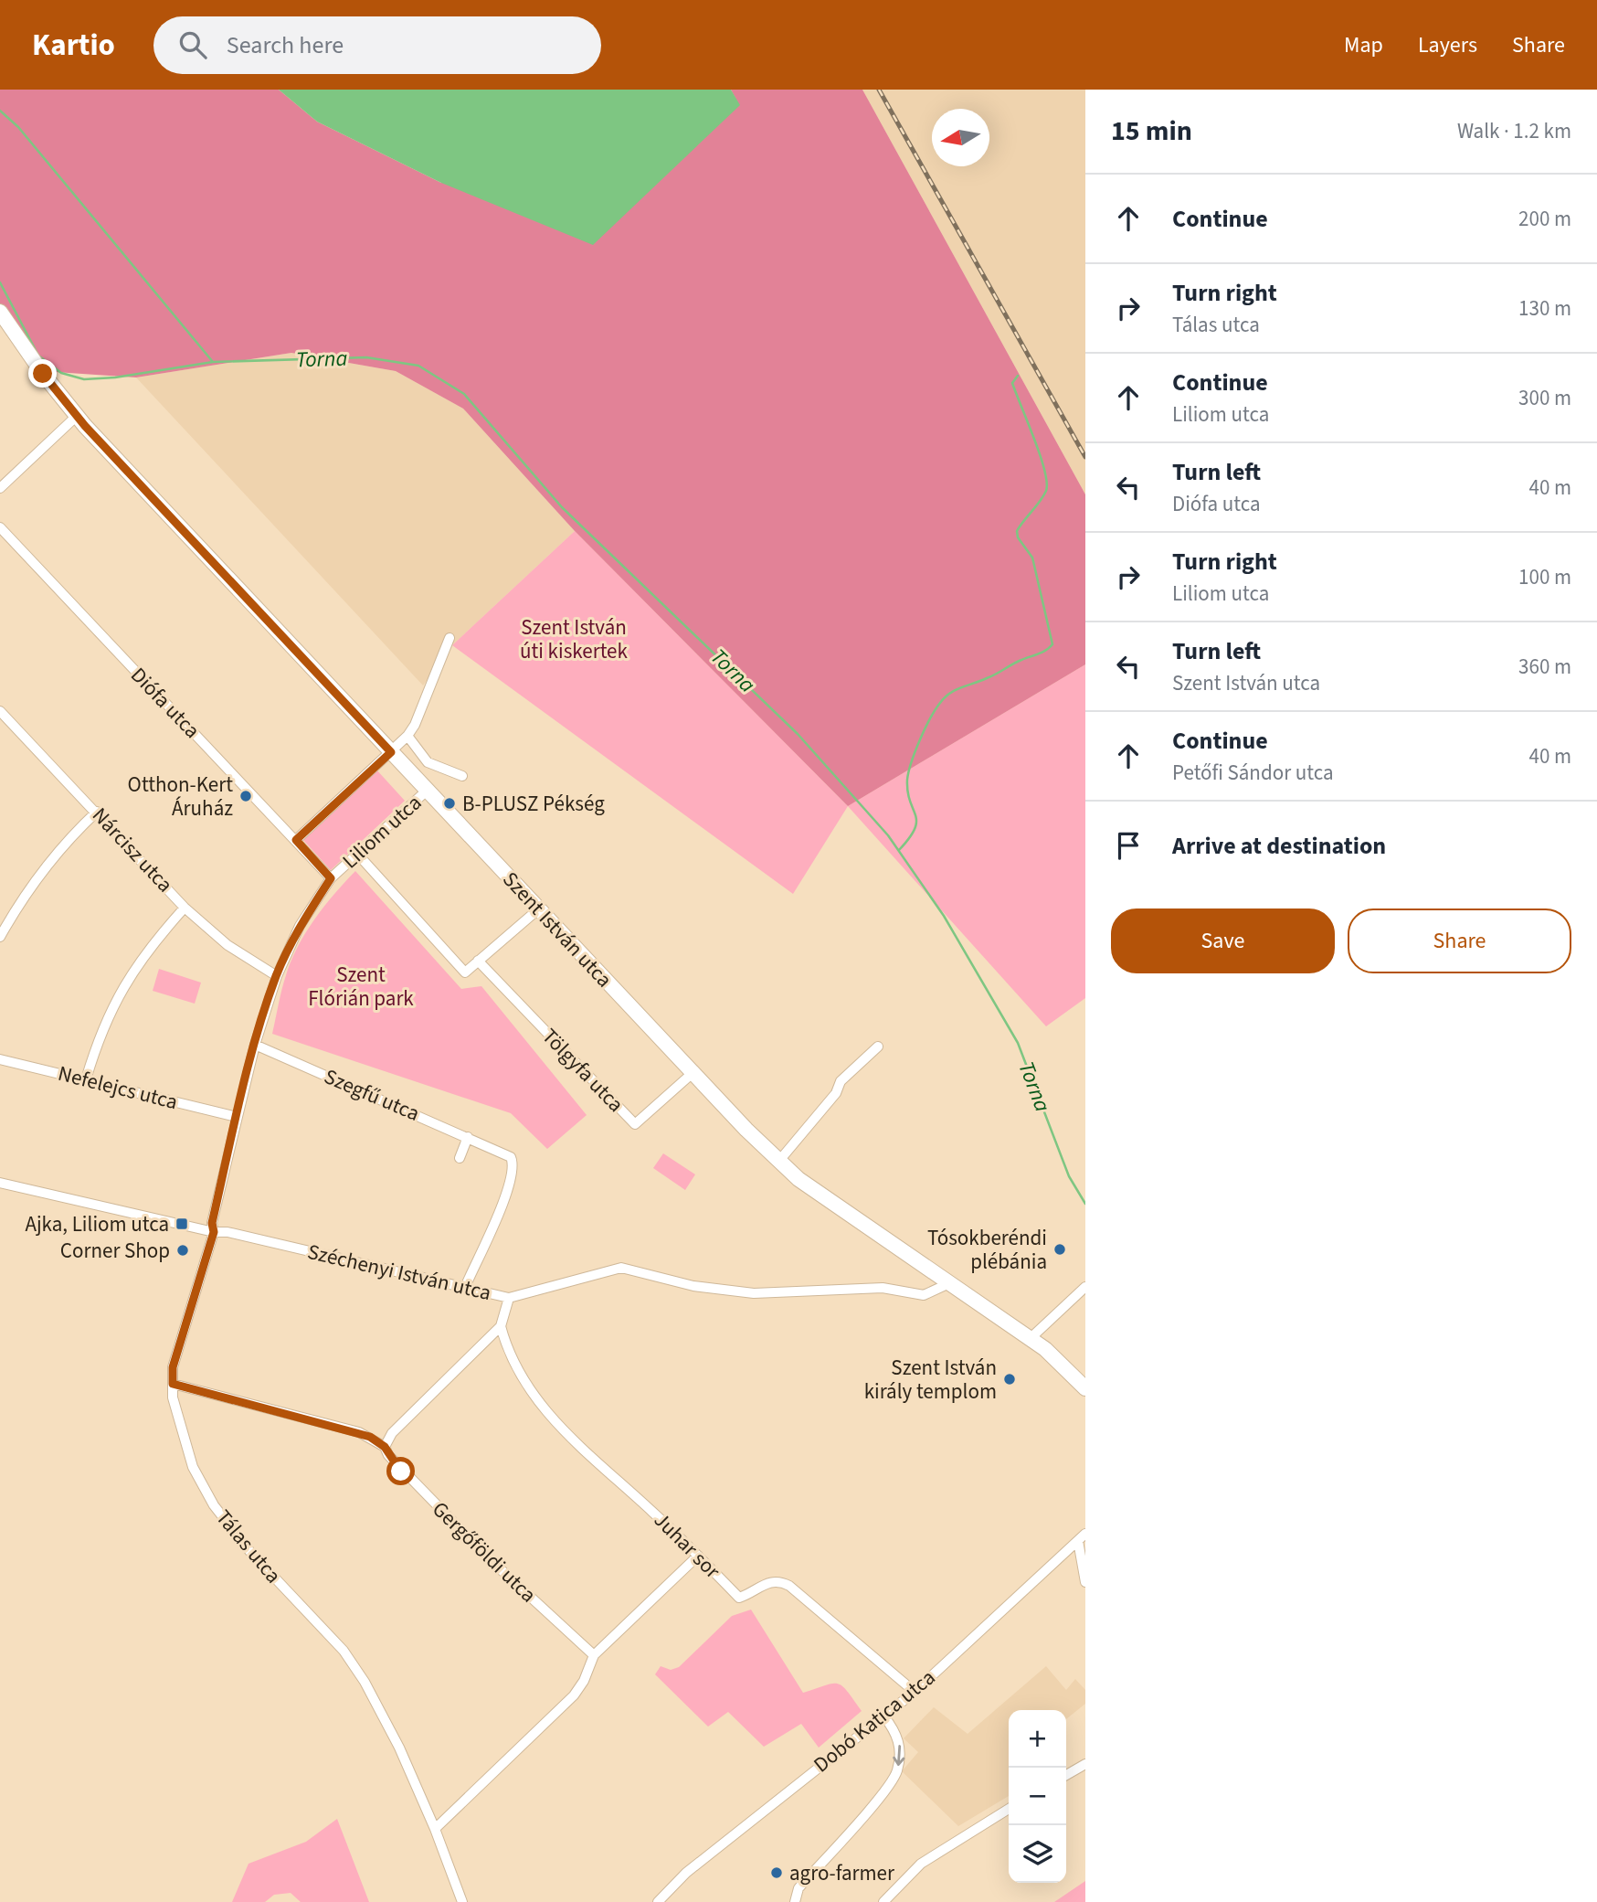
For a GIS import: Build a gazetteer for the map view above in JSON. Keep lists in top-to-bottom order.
{
  "streets": {
    "main road": ["Szent István utca"],
    "street": [
      "Diófa utca",
      "Liliom utca",
      "Nárcisz utca",
      "Tölgyfa utca",
      "Nefelejcs utca",
      "Szegfű utca",
      "Széchenyi István utca",
      "Juhar sor",
      "Tálas utca",
      "Gergőföldi utca",
      "Dobó Katica utca"
    ]
  },
  "crossings": [
    ["Diófa utca", "Liliom utca"],
    ["Liliom utca", "Nárcisz utca"],
    ["Liliom utca", "Szent István utca"],
    ["Liliom utca", "Nefelejcs utca"],
    ["Liliom utca", "Szegfű utca"],
    ["Liliom utca", "Széchenyi István utca"],
    ["Liliom utca", "Tálas utca"],
    ["Szent István utca", "Tölgyfa utca"],
    ["Szent István utca", "Széchenyi István utca"],
    ["Szegfű utca", "Széchenyi István utca"],
    ["Széchenyi István utca", "Tálas utca"],
    ["Juhar sor", "Dobó Katica utca"]
  ],
  "water": ["Torna"],
  "parks": ["Szent István úti kiskertek", "Szent Flórián park"],
  "places": {
    "other": [
      "Otthon-Kert Áruház",
      "B-PLUSZ Pékség",
      "Tósokberéndi plébánia",
      "Corner Shop",
      "Szent István király templom",
      "agro-farmer"
    ],
    "transit": ["Ajka, Liliom utca"]
  },
  "north": "left",
  "page": {
    "header": "Kartio",
    "search": "Search here",
    "nav": ["Map", "Layers", "Share"],
    "heading": ["15 min", "Walk · 1.2 km"],
    "list": [
      ["Continue", "200 m"],
      ["Turn right", "Tálas utca", "130 m"],
      ["Continue", "Liliom utca", "300 m"],
      ["Turn left", "Diófa utca", "40 m"],
      ["Turn right", "Liliom utca", "100 m"],
      ["Turn left", "Szent István utca", "360 m"],
      ["Continue", "Petőfi Sándor utca", "40 m"],
      "Arrive at destination"
    ],
    "buttons": ["Save", "Share"],
    "map_buttons": ["+", "−"]
  }
}
